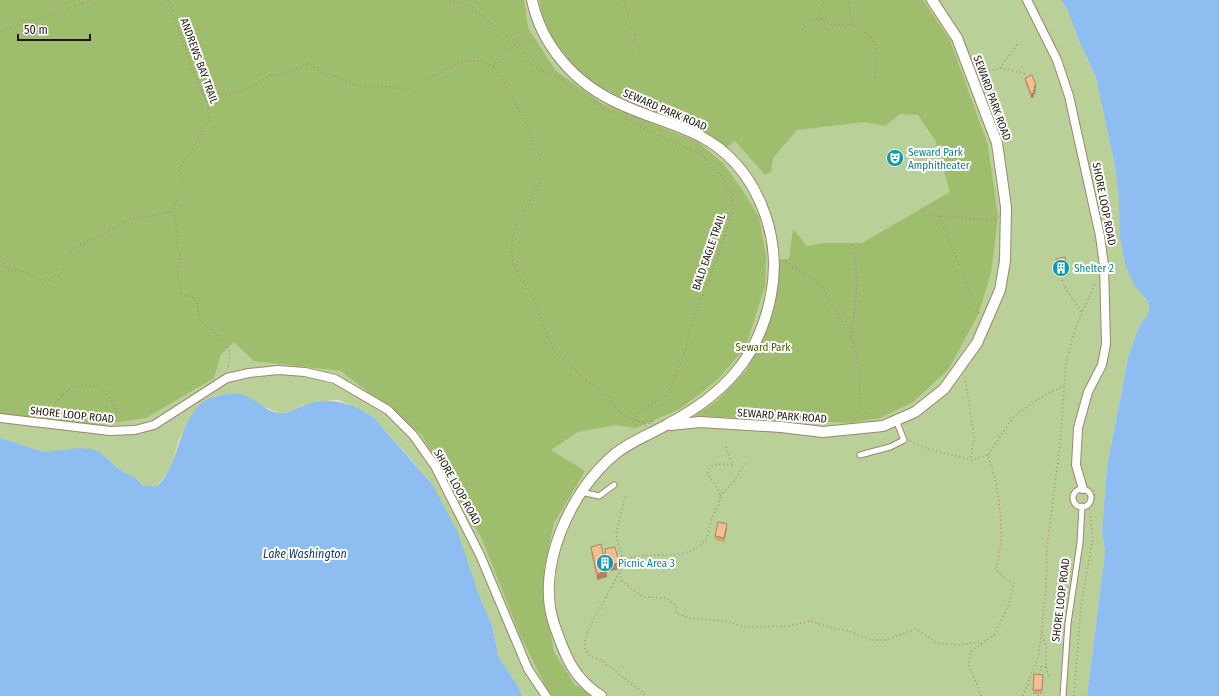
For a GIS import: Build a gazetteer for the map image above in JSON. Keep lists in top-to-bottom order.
{
  "streets": {
    "street": ["SEWARD PARK ROAD", "SHORE LOOP ROAD"],
    "path": ["ANDREWS BAY TRAIL", "BALD EAGLE TRAIL"]
  },
  "crossings": [
    ["ANDREWS BAY TRAIL", "SHORE LOOP ROAD"]
  ],
  "water": ["Lake Washington"],
  "parks": ["Seward Park"],
  "places": {
    "theatre": ["Seward Park Amphitheater"],
    "building": ["Shelter 2", "Picnic Area 3"]
  },
  "scale_bar": "50 m"
}
